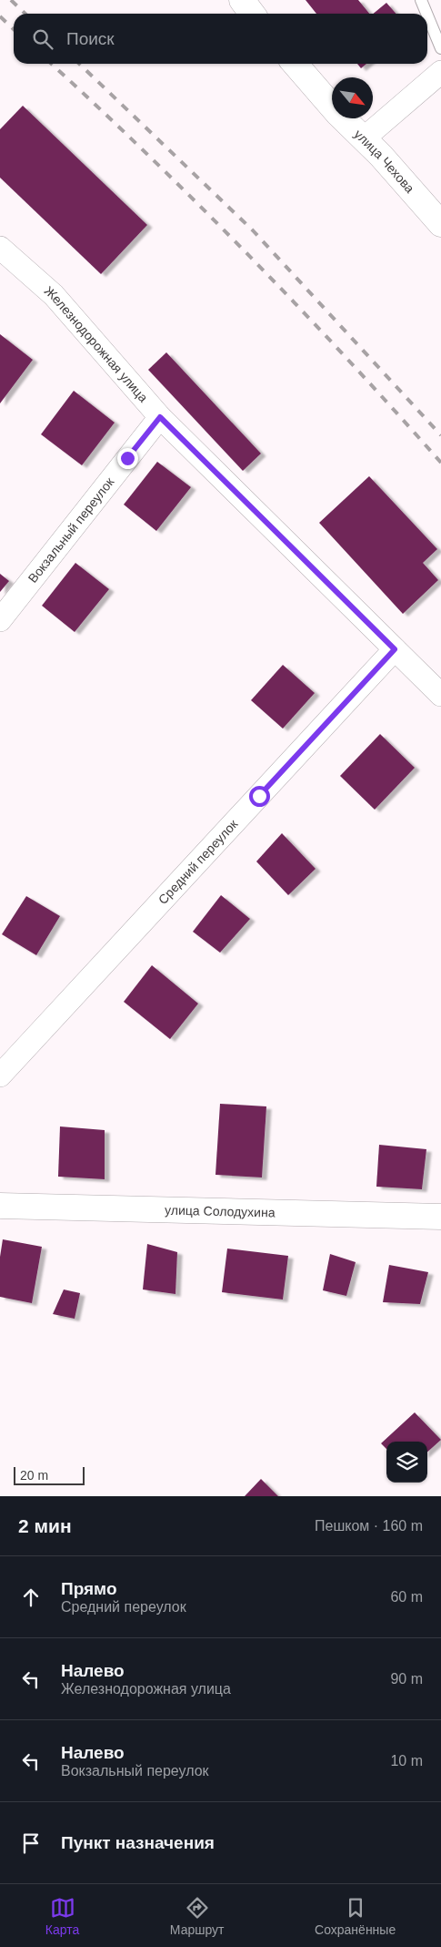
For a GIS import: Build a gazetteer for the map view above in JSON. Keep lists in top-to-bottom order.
{
  "streets": {
    "street": [
      "улица Чехова",
      "Железнодорожная улица",
      "Вокзальный переулок",
      "Средний переулок",
      "улица Солодухина"
    ]
  },
  "crossings": [
    ["Железнодорожная улица", "Вокзальный переулок"],
    ["Железнодорожная улица", "Средний переулок"]
  ],
  "scale_bar": "20 m",
  "north": "bottom right",
  "page": {
    "search": "Поиск",
    "scale": "20 m",
    "heading": ["2 мин", "Пешком · 160 m"],
    "list": [
      ["Прямо", "Средний переулок", "60 m"],
      ["Налево", "Железнодорожная улица", "90 m"],
      ["Налево", "Вокзальный переулок", "10 m"],
      "Пункт назначения"
    ],
    "nav": ["Карта", "Маршрут", "Сохранённые"]
  }
}
